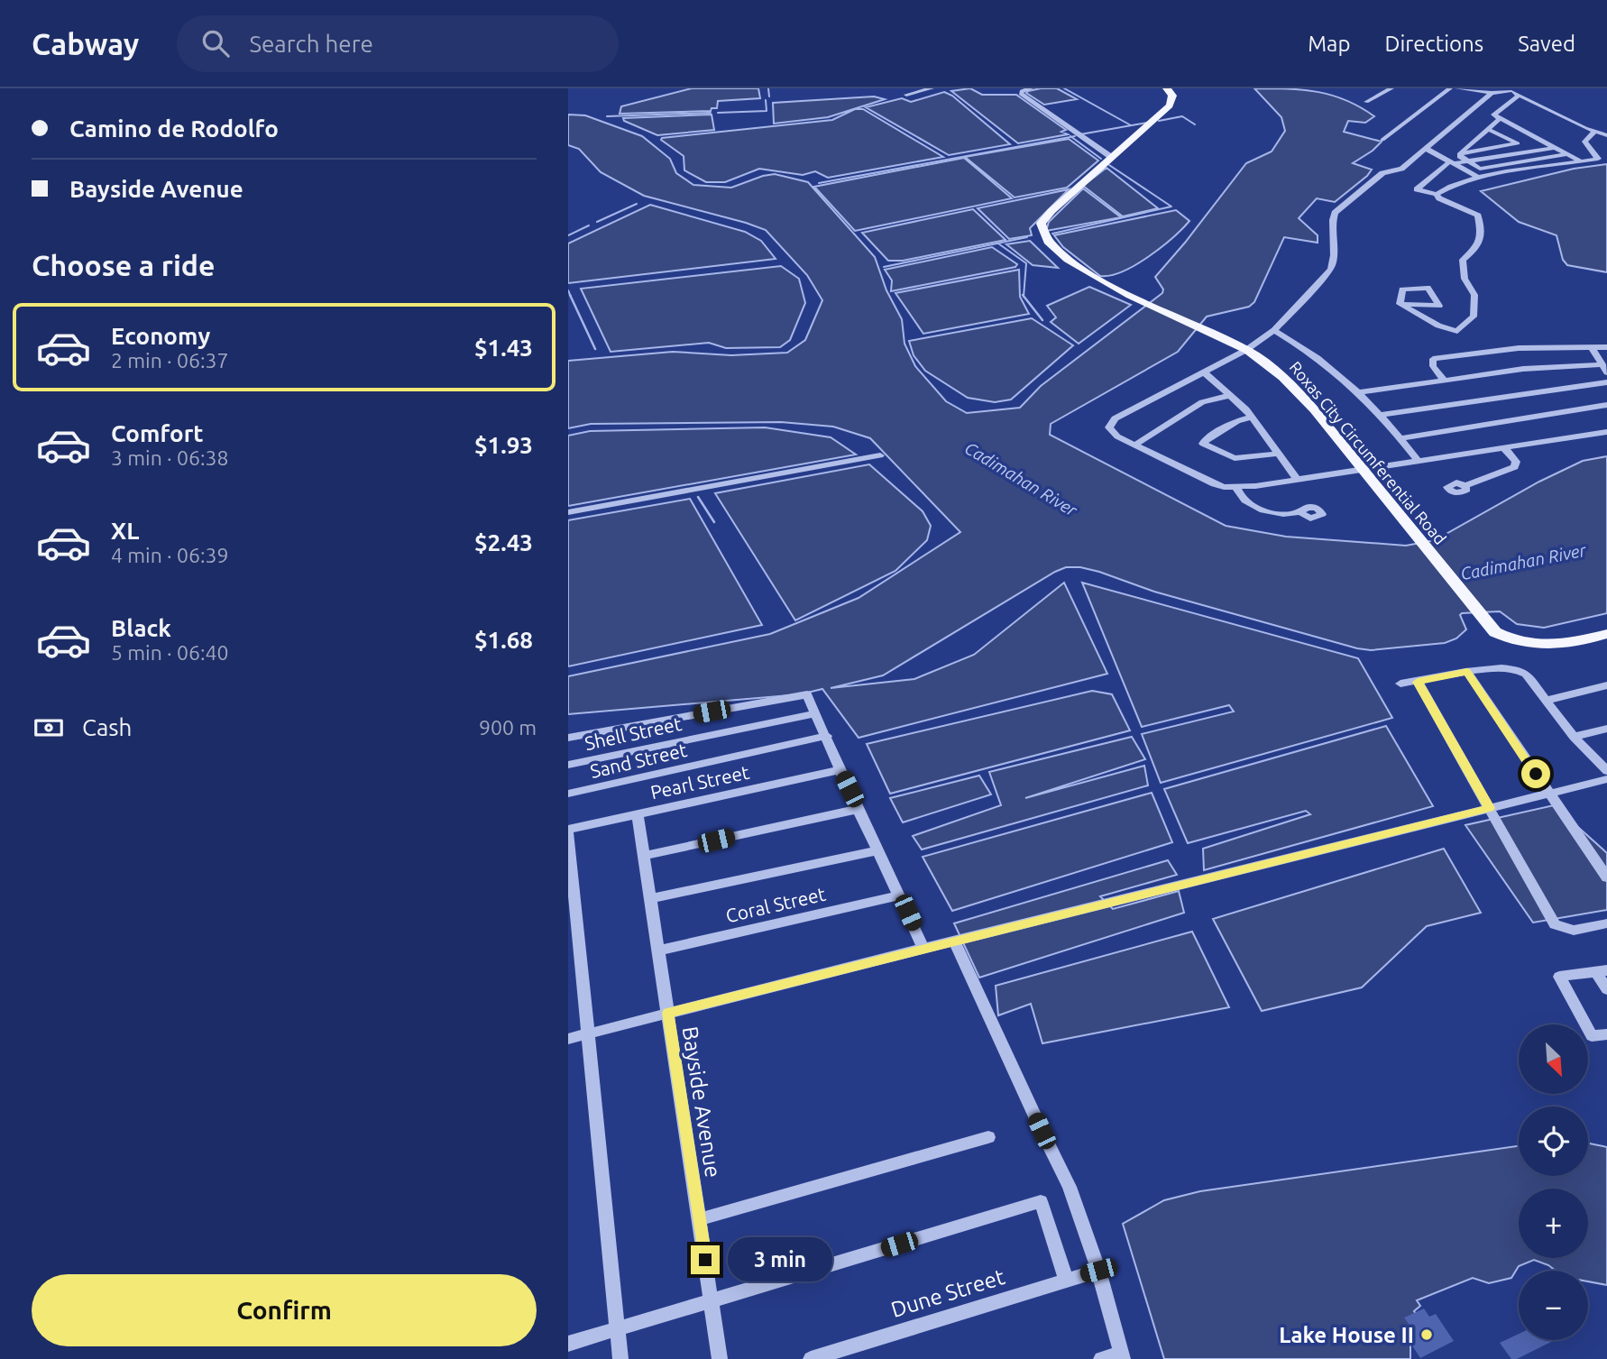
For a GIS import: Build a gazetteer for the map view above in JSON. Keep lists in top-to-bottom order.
{
  "streets": {
    "main road": ["Roxas City Circumferential Road"],
    "street": [
      "Shell Street",
      "Sand Street",
      "Pearl Street",
      "Coral Street",
      "Bayside Avenue",
      "Dune Street"
    ]
  },
  "crossings": [
    ["Pearl Street", "Bayside Avenue"],
    ["Coral Street", "Bayside Avenue"]
  ],
  "water": ["Cadimahan River"],
  "places": ["Lake House II"],
  "north": "bottom right",
  "page": {
    "header": "Cabway",
    "search": "Search here",
    "nav": ["Map", "Directions", "Saved"],
    "banner": ["Camino de Rodolfo", "Bayside Avenue"],
    "heading": "Choose a ride",
    "list": [
      {
        "name": "Economy",
        "note": "2 min · 06:37",
        "value": "$1.43"
      },
      {
        "name": "Comfort",
        "note": "3 min · 06:38",
        "value": "$1.93"
      },
      {
        "name": "XL",
        "note": "4 min · 06:39",
        "value": "$2.43"
      },
      {
        "name": "Black",
        "note": "5 min · 06:40",
        "value": "$1.68"
      }
    ],
    "pay": ["Cash", "900 m"],
    "map_buttons": ["+", "−"],
    "bubble": "3 min",
    "buttons": "Confirm"
  }
}
